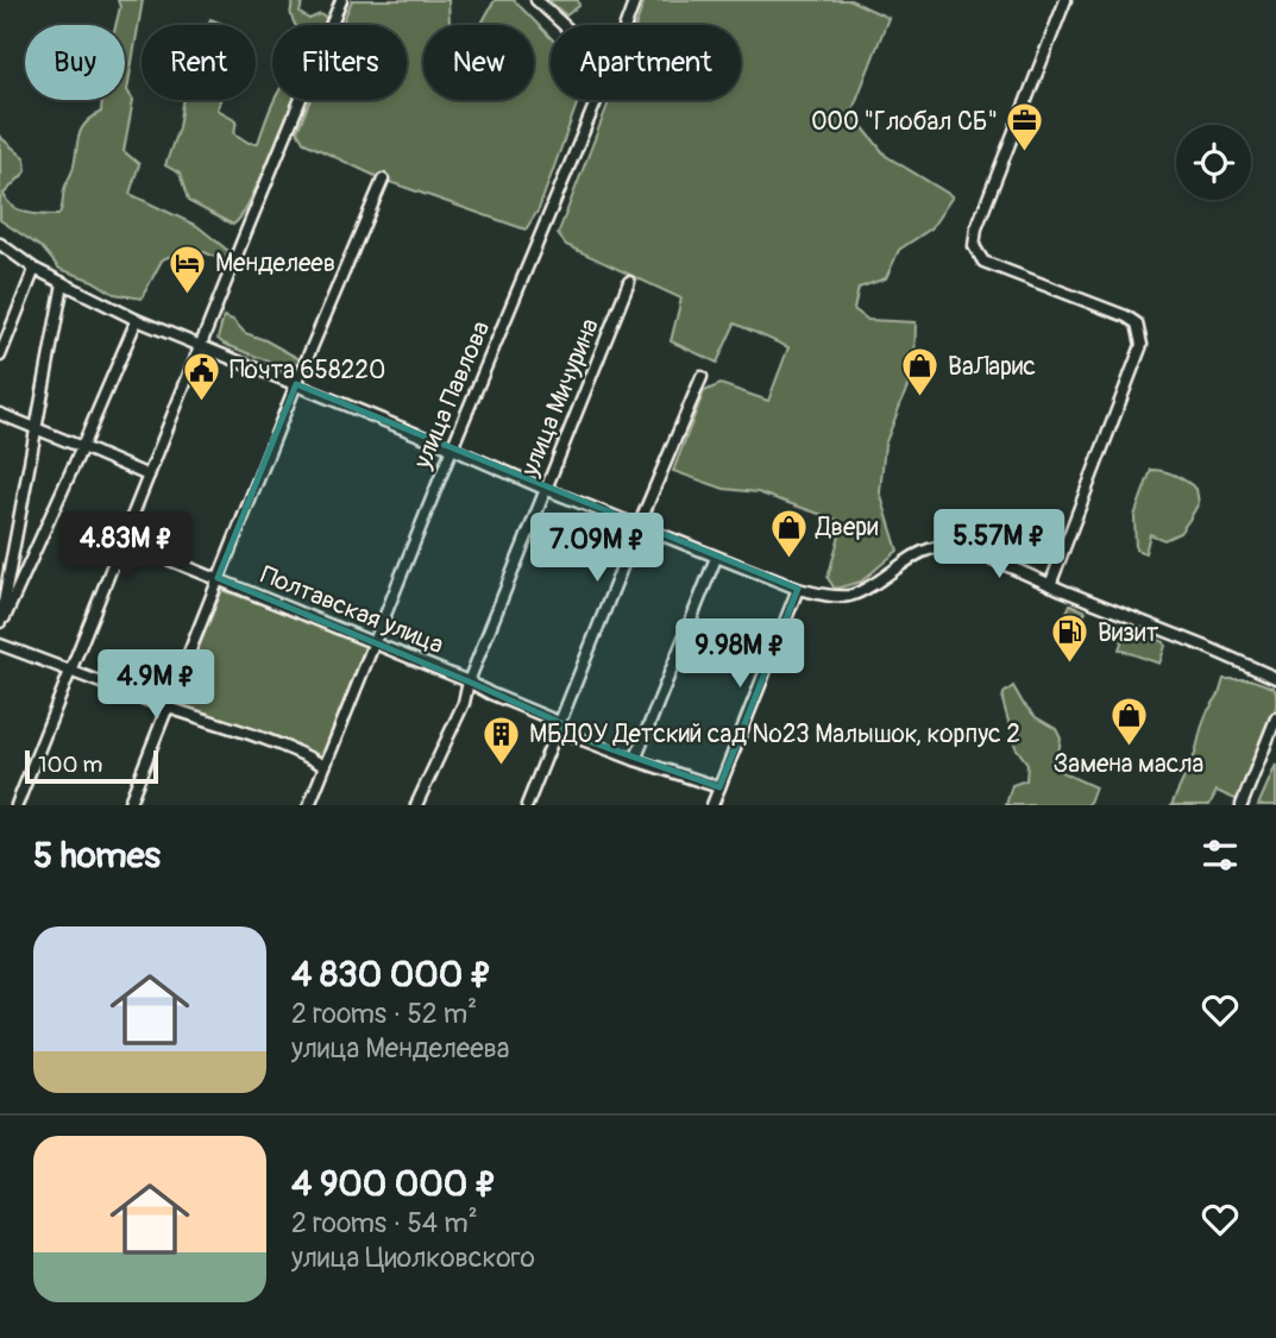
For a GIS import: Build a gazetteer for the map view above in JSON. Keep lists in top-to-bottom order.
{
  "streets": {
    "street": ["улица Павлова", "улица Мичурина", "Полтавская улица"]
  },
  "crossings": [
    ["улица Павлова", "Полтавская улица"],
    ["улица Мичурина", "Полтавская улица"]
  ],
  "places": {
    "office": ["ООО \"Глобал СБ\""],
    "hotel": ["Менделеев"],
    "shop": ["ВаЛарис", "Двери", "Замена масла"],
    "public building": ["Почта 658220"],
    "fuel station": ["Визит"],
    "building": ["МБДОУ Детский сад №23 Малышок, корпус 2"]
  },
  "scale_bar": "100 m",
  "page": {
    "chip": [
      "Buy",
      "Rent",
      "Filters",
      "New",
      "Apartment"
    ],
    "price": [
      "5.57M ₽",
      "4.83M ₽",
      "7.09M ₽",
      "9.98M ₽",
      "4.9M ₽"
    ],
    "scale": "100 m",
    "heading": "5 homes",
    "list": [
      {
        "name": "4 830 000 ₽",
        "note": "2 rooms · 52 m² · улица Менделеева"
      },
      {
        "name": "4 900 000 ₽",
        "note": "2 rooms · 54 m² · улица Циолковского"
      }
    ]
  }
}
